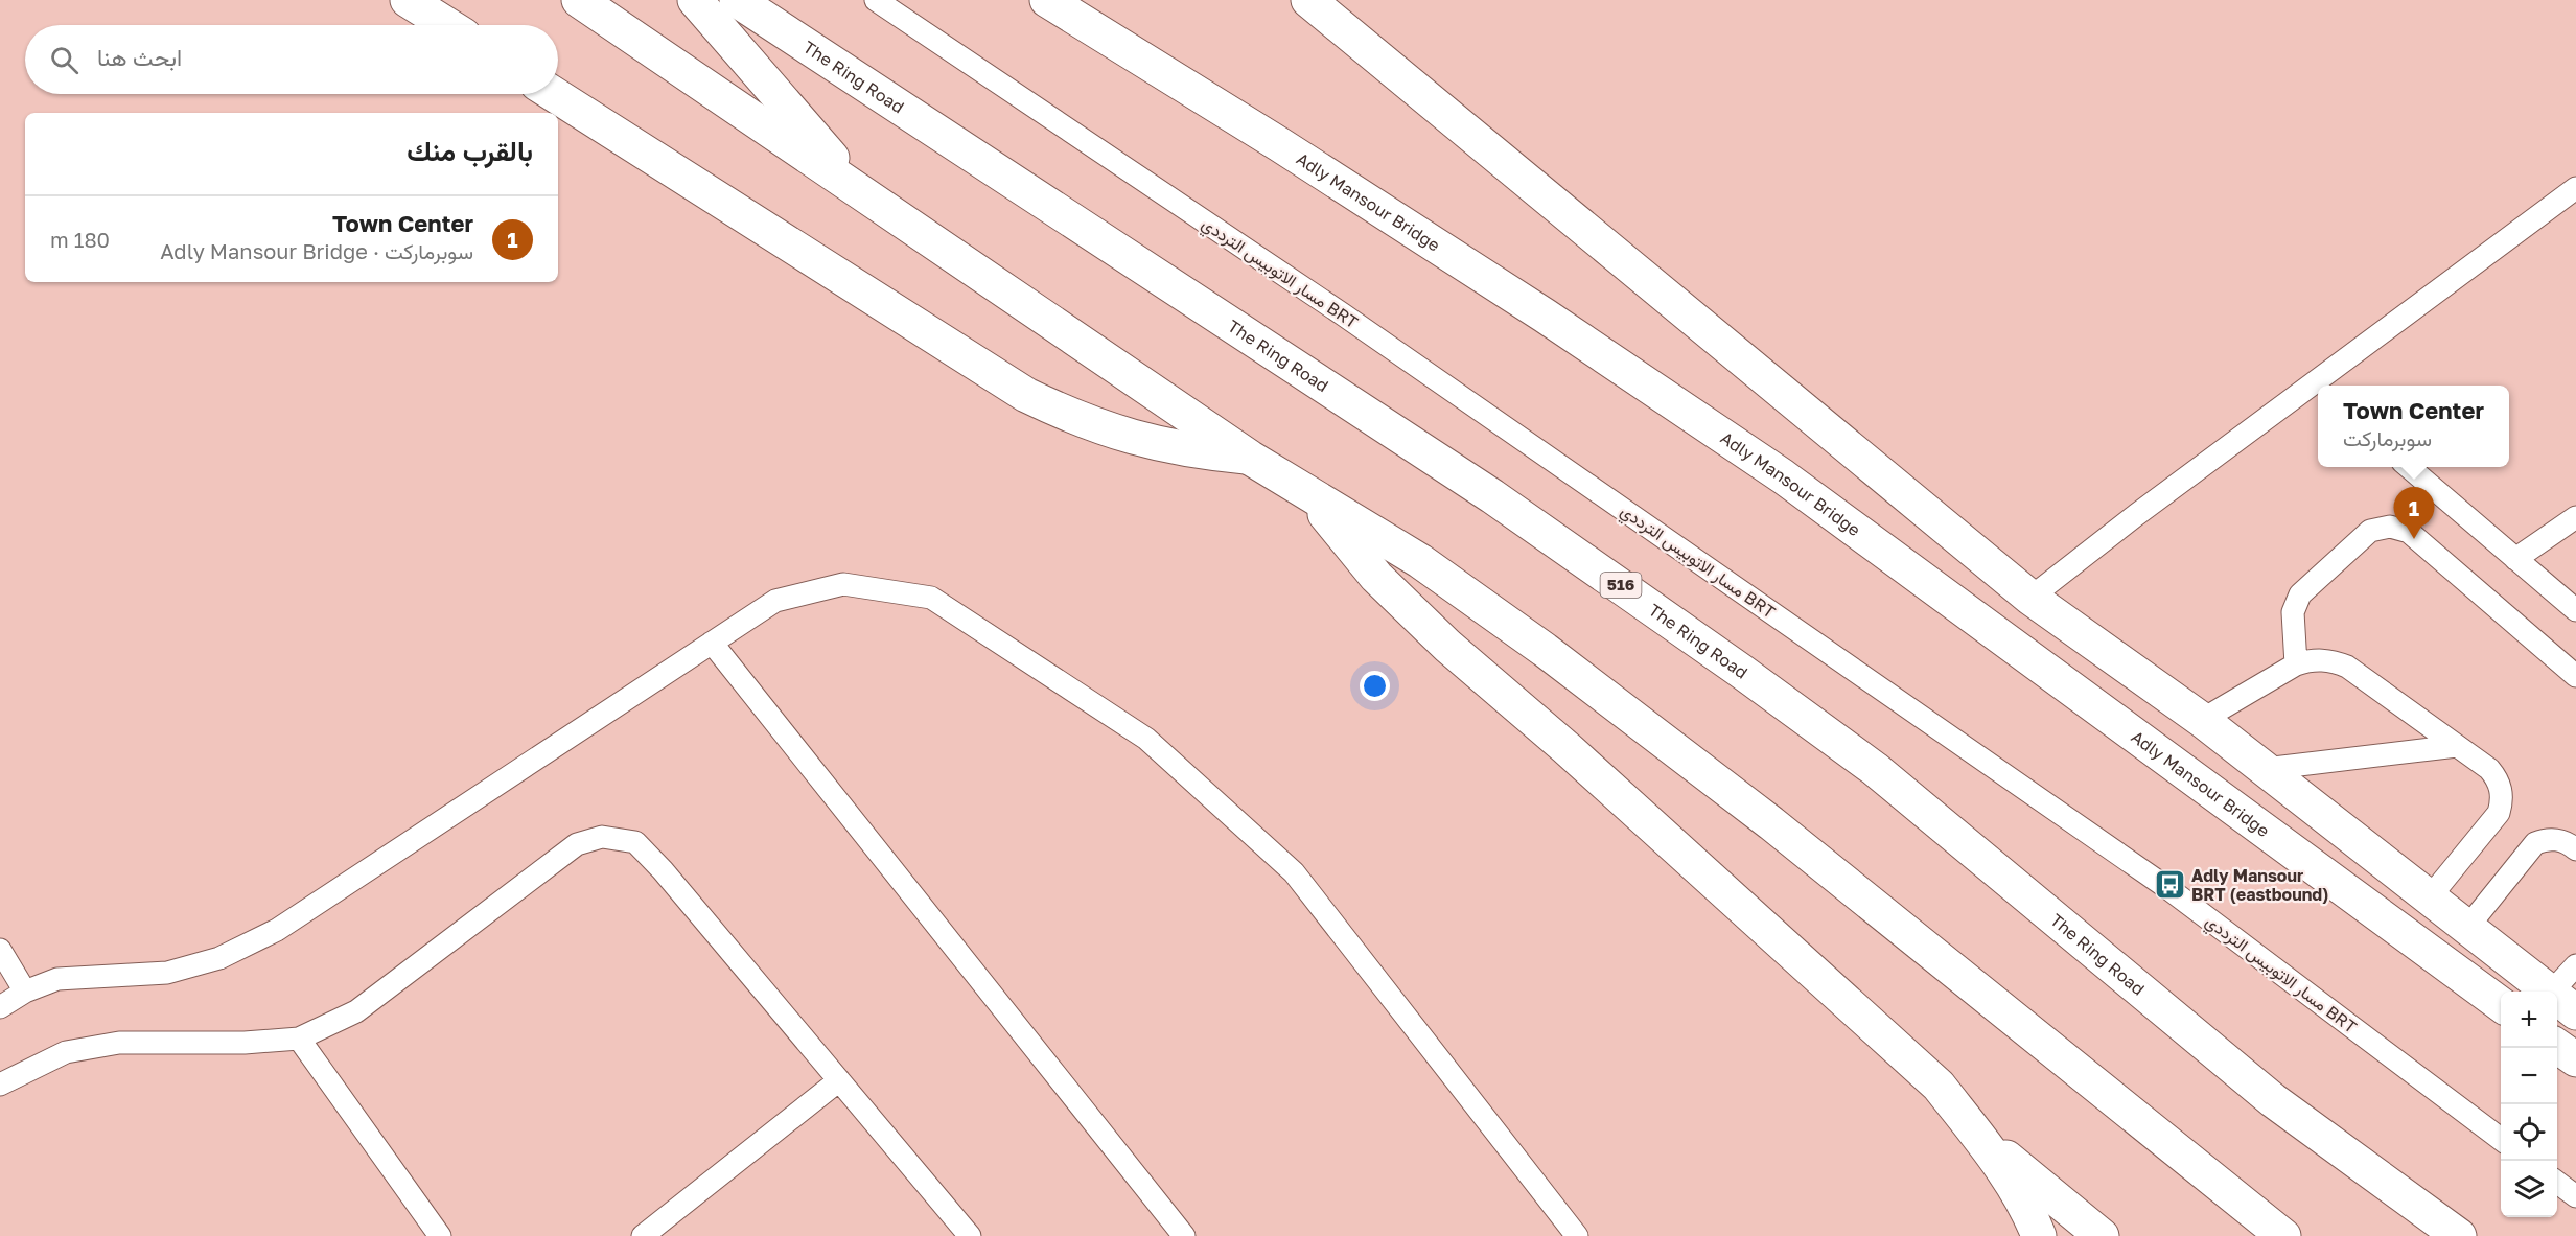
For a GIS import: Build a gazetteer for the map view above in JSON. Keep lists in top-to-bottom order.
{
  "streets": {
    "main road": ["The Ring Road", "Adly Mansour Bridge", "516"],
    "lane": ["مسار الاتوبيس الترددي BRT"]
  },
  "places": {
    "bus stop": ["Adly Mansour BRT (eastbound)"]
  },
  "page": {
    "search": "ابحث هنا",
    "heading": "بالقرب منك",
    "list": [
      {
        "mark": "1",
        "name": "Town Center",
        "note": "سوبرماركت · Adly Mansour Bridge",
        "value": "180 m"
      }
    ],
    "popup": ["Town Center", "سوبرماركت"],
    "pins": "1",
    "map_buttons": ["+", "−"]
  }
}
